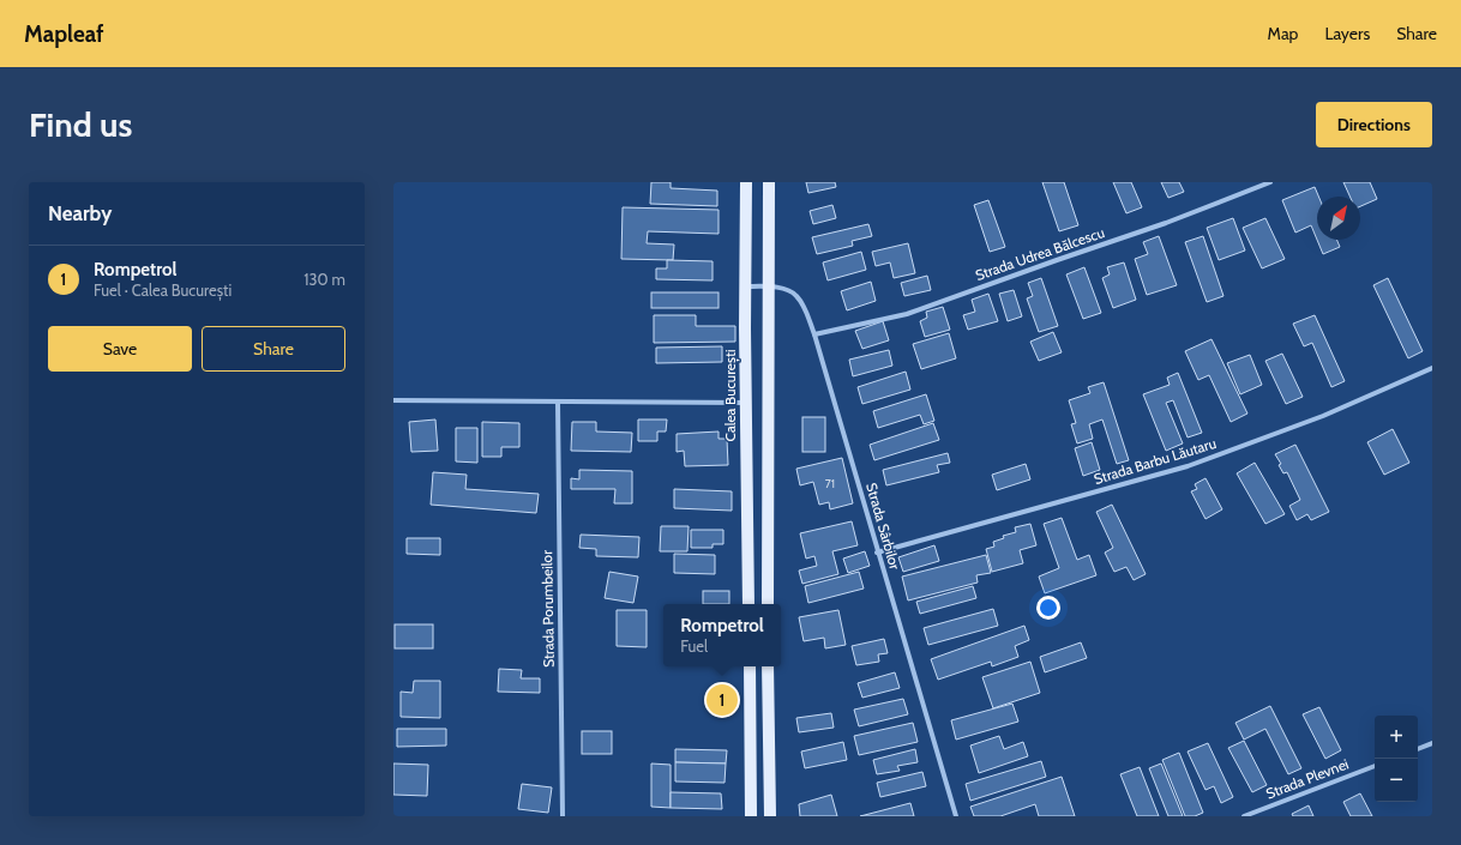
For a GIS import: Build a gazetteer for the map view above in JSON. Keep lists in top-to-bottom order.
{
  "streets": {
    "main road": ["Calea București"],
    "street": [
      "Strada Udrea Bălcescu",
      "Strada Barbu Lăutaru",
      "Strada Sârbilor",
      "Strada Porumbeilor",
      "Strada Plevnei"
    ]
  },
  "crossings": [
    ["Strada Udrea Bălcescu", "Strada Sârbilor"],
    ["Calea București", "Strada Sârbilor"],
    ["Strada Barbu Lăutaru", "Strada Sârbilor"]
  ],
  "house_numbers": ["71"],
  "north": "top right",
  "page": {
    "header": "Mapleaf",
    "nav": ["Map", "Layers", "Share"],
    "buttons": [
      "Directions",
      ["Save", "Share"]
    ],
    "title": "Find us",
    "heading": "Nearby",
    "list": [
      {
        "mark": "1",
        "name": "Rompetrol",
        "note": "Fuel · Calea București",
        "value": "130 m"
      }
    ],
    "popup": ["Rompetrol", "Fuel"],
    "pins": "1",
    "map_buttons": ["+", "−"]
  }
}
